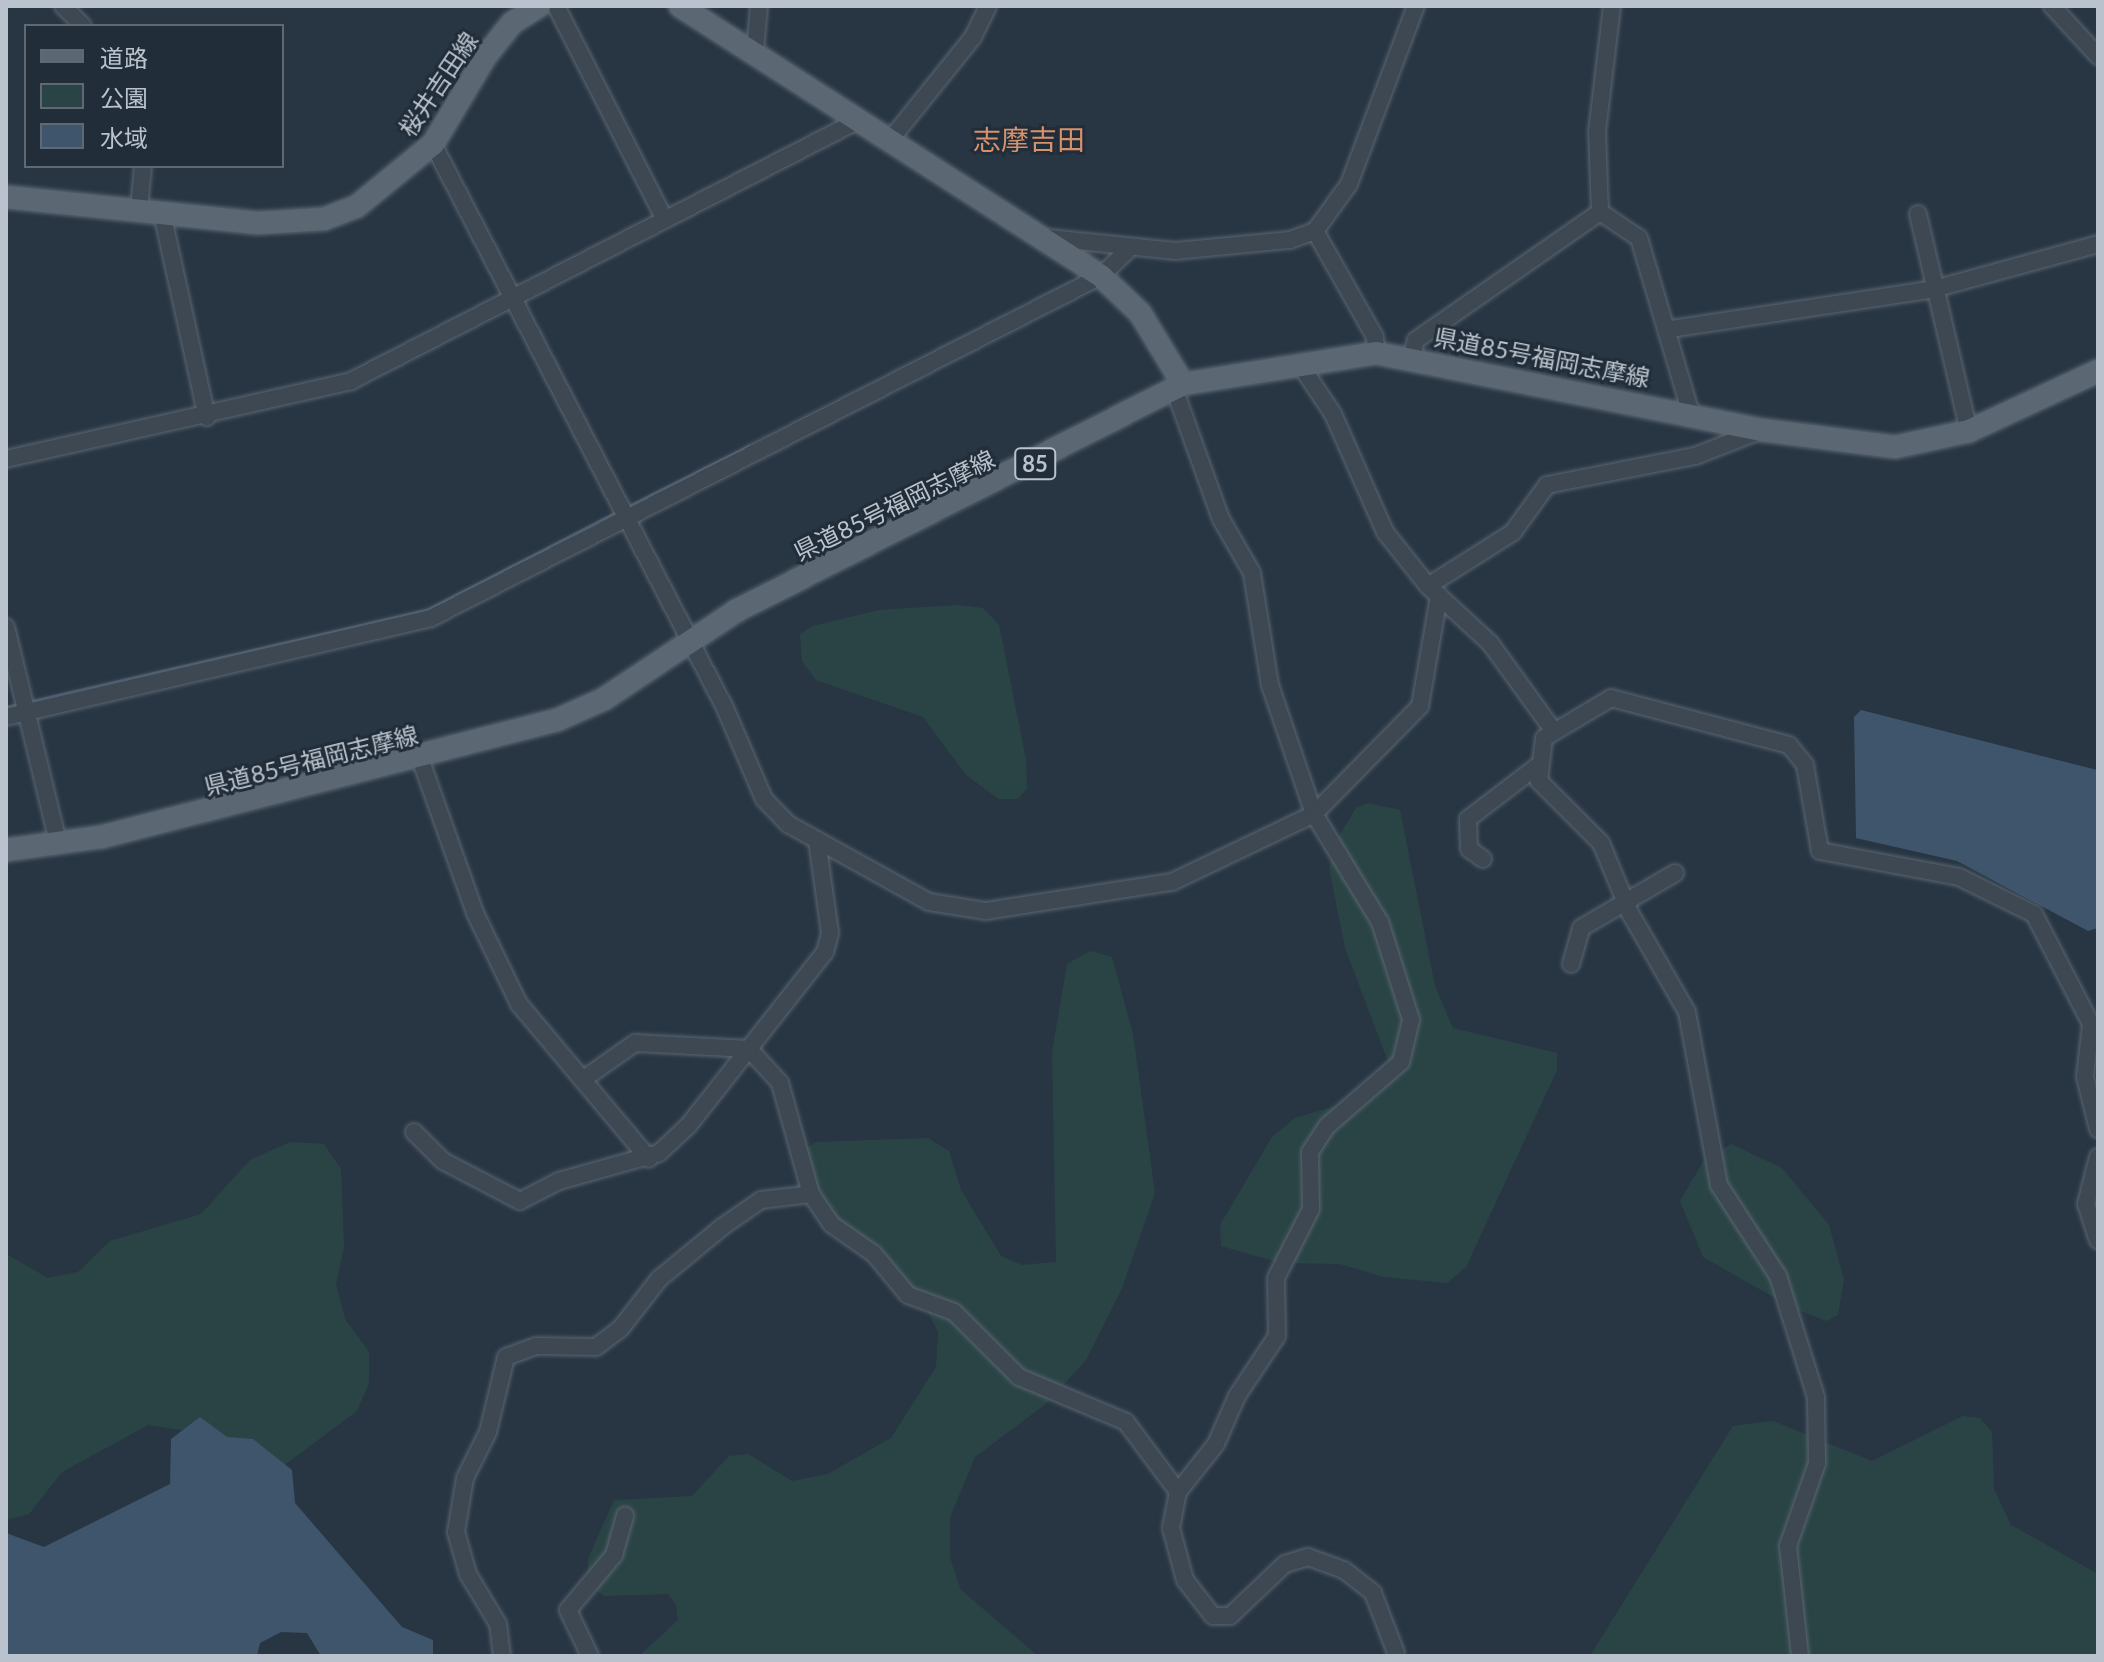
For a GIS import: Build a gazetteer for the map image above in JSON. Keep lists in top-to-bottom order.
{
  "streets": {
    "main road": ["桜井吉田線", "県道85号福岡志摩線", "85"]
  },
  "districts": ["志摩吉田"],
  "legend": ["道路", "公園", "水域"]
}
